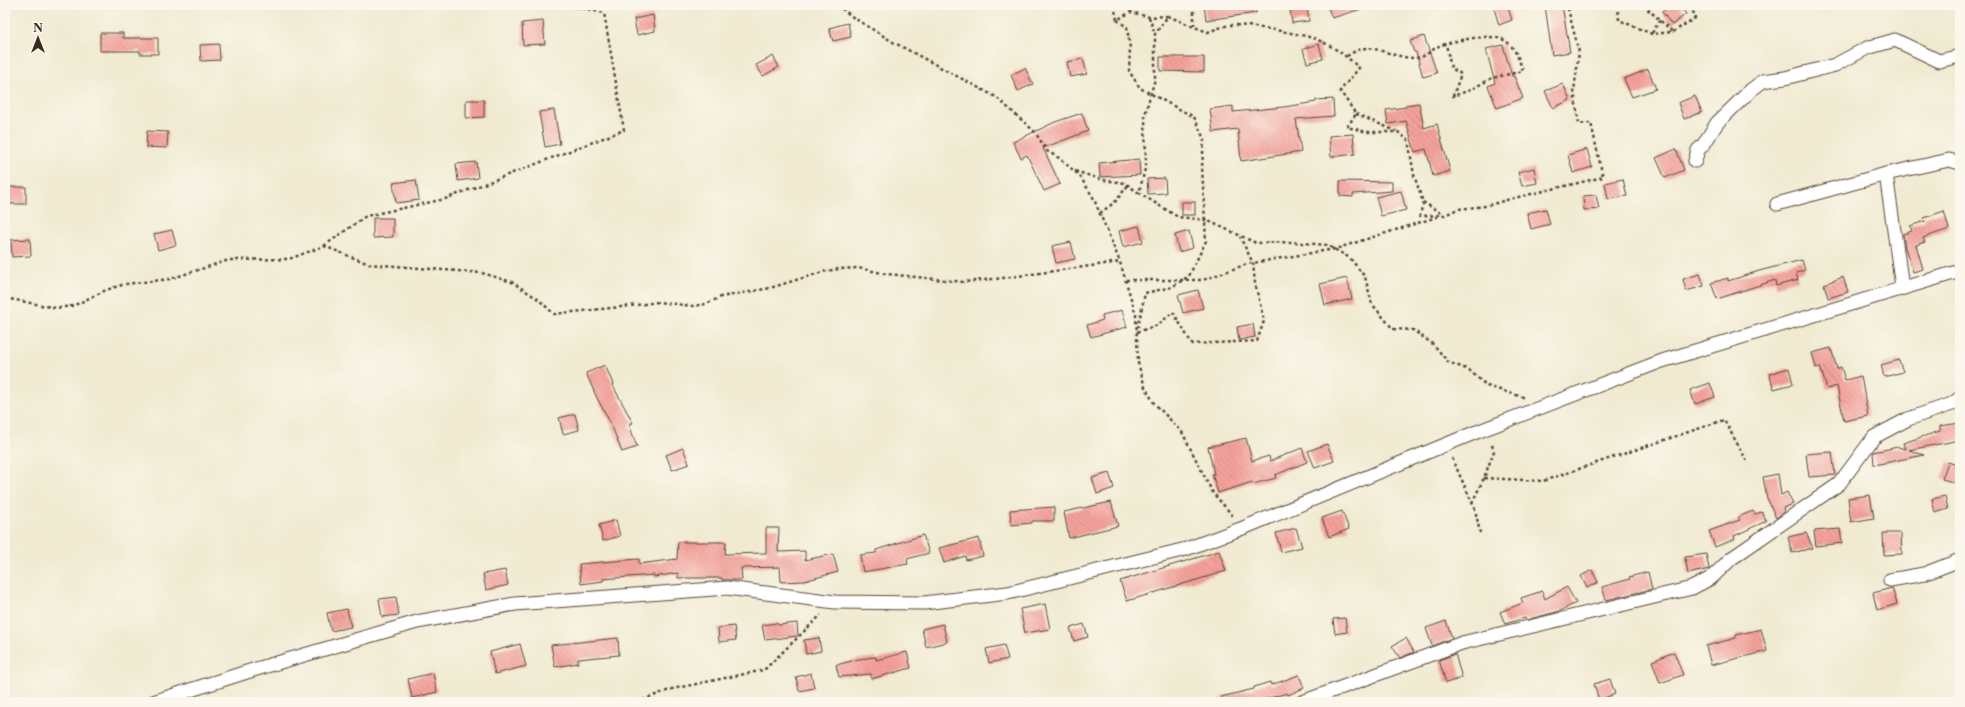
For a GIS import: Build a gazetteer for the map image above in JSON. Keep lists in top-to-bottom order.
{
  "north": "top"
}
